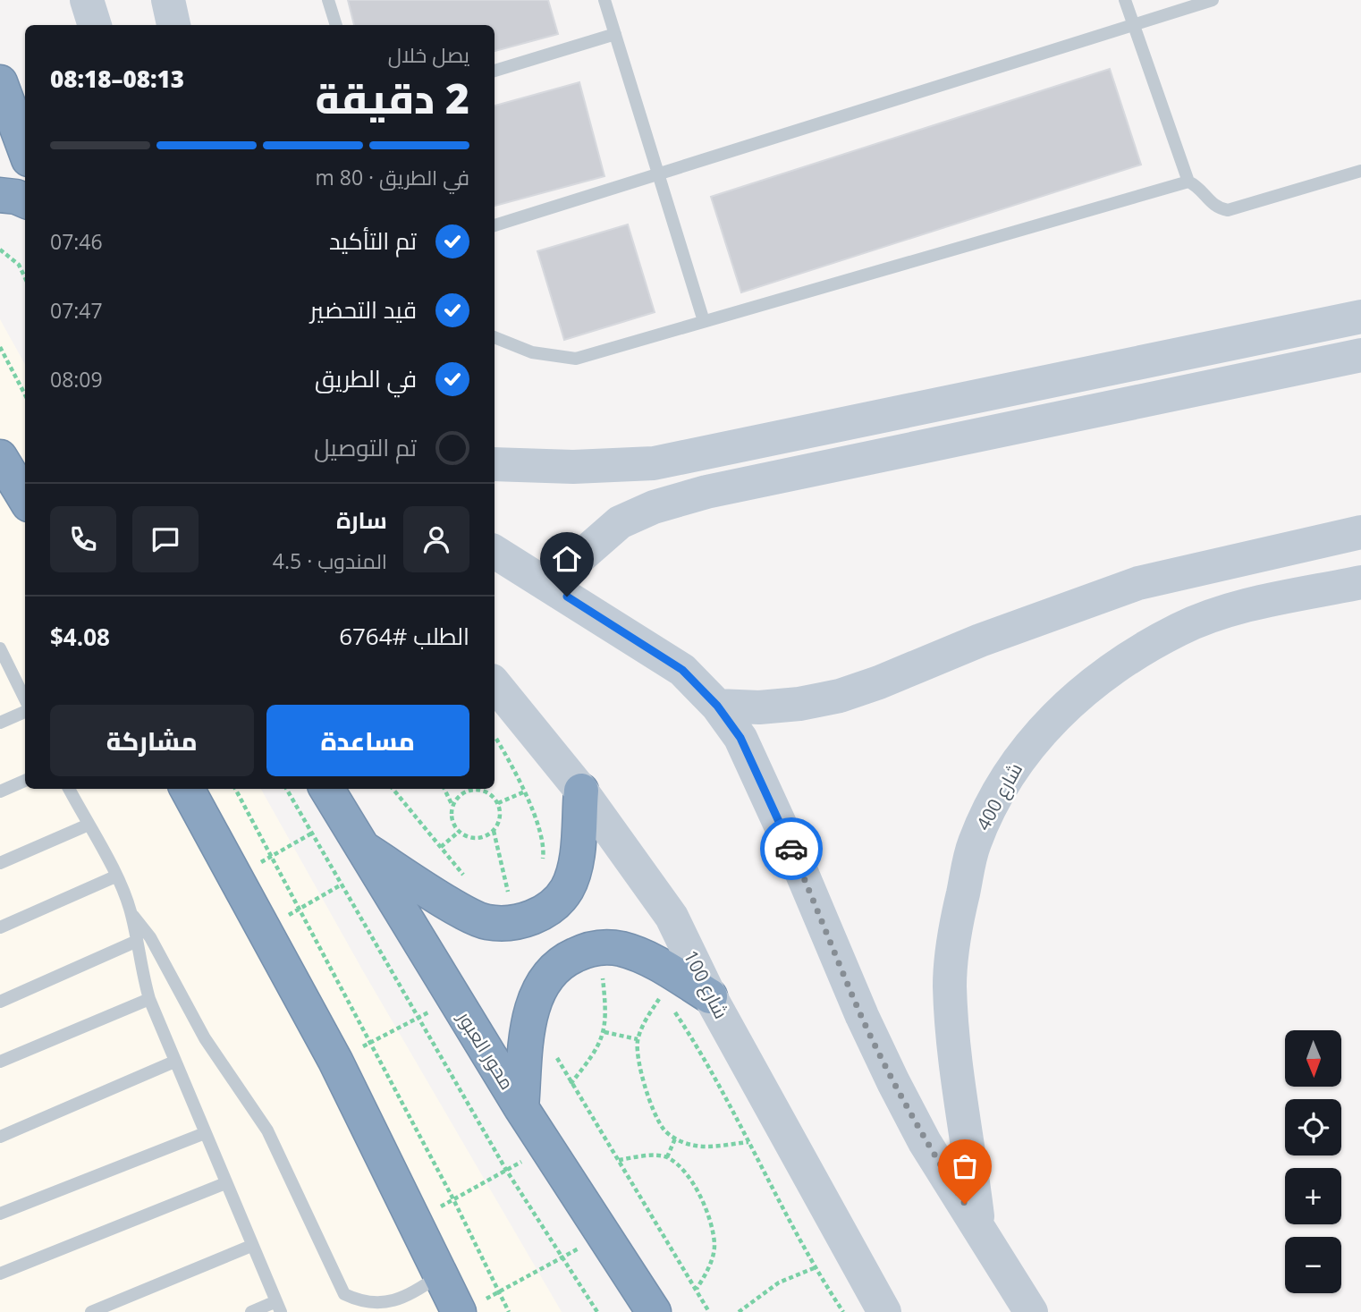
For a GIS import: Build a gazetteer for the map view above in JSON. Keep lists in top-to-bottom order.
{
  "streets": {
    "highway": ["محور العبور"],
    "street": ["شارع 400", "شارع 100"]
  },
  "north": "bottom",
  "page": {
    "heading": ["2 دقيقة", "يصل خلال", "08:13–08:18"],
    "panel": [
      "سارة",
      "المندوب · 4.5",
      "الطلب #6764",
      "$4.08"
    ],
    "bar": "في الطريق · 80 m",
    "list": [
      ["تم التأكيد", "07:46"],
      ["قيد التحضير", "07:47"],
      ["في الطريق", "08:09"],
      "تم التوصيل"
    ],
    "buttons": ["مساعدة", "مشاركة"],
    "map_buttons": ["+", "−"]
  }
}
